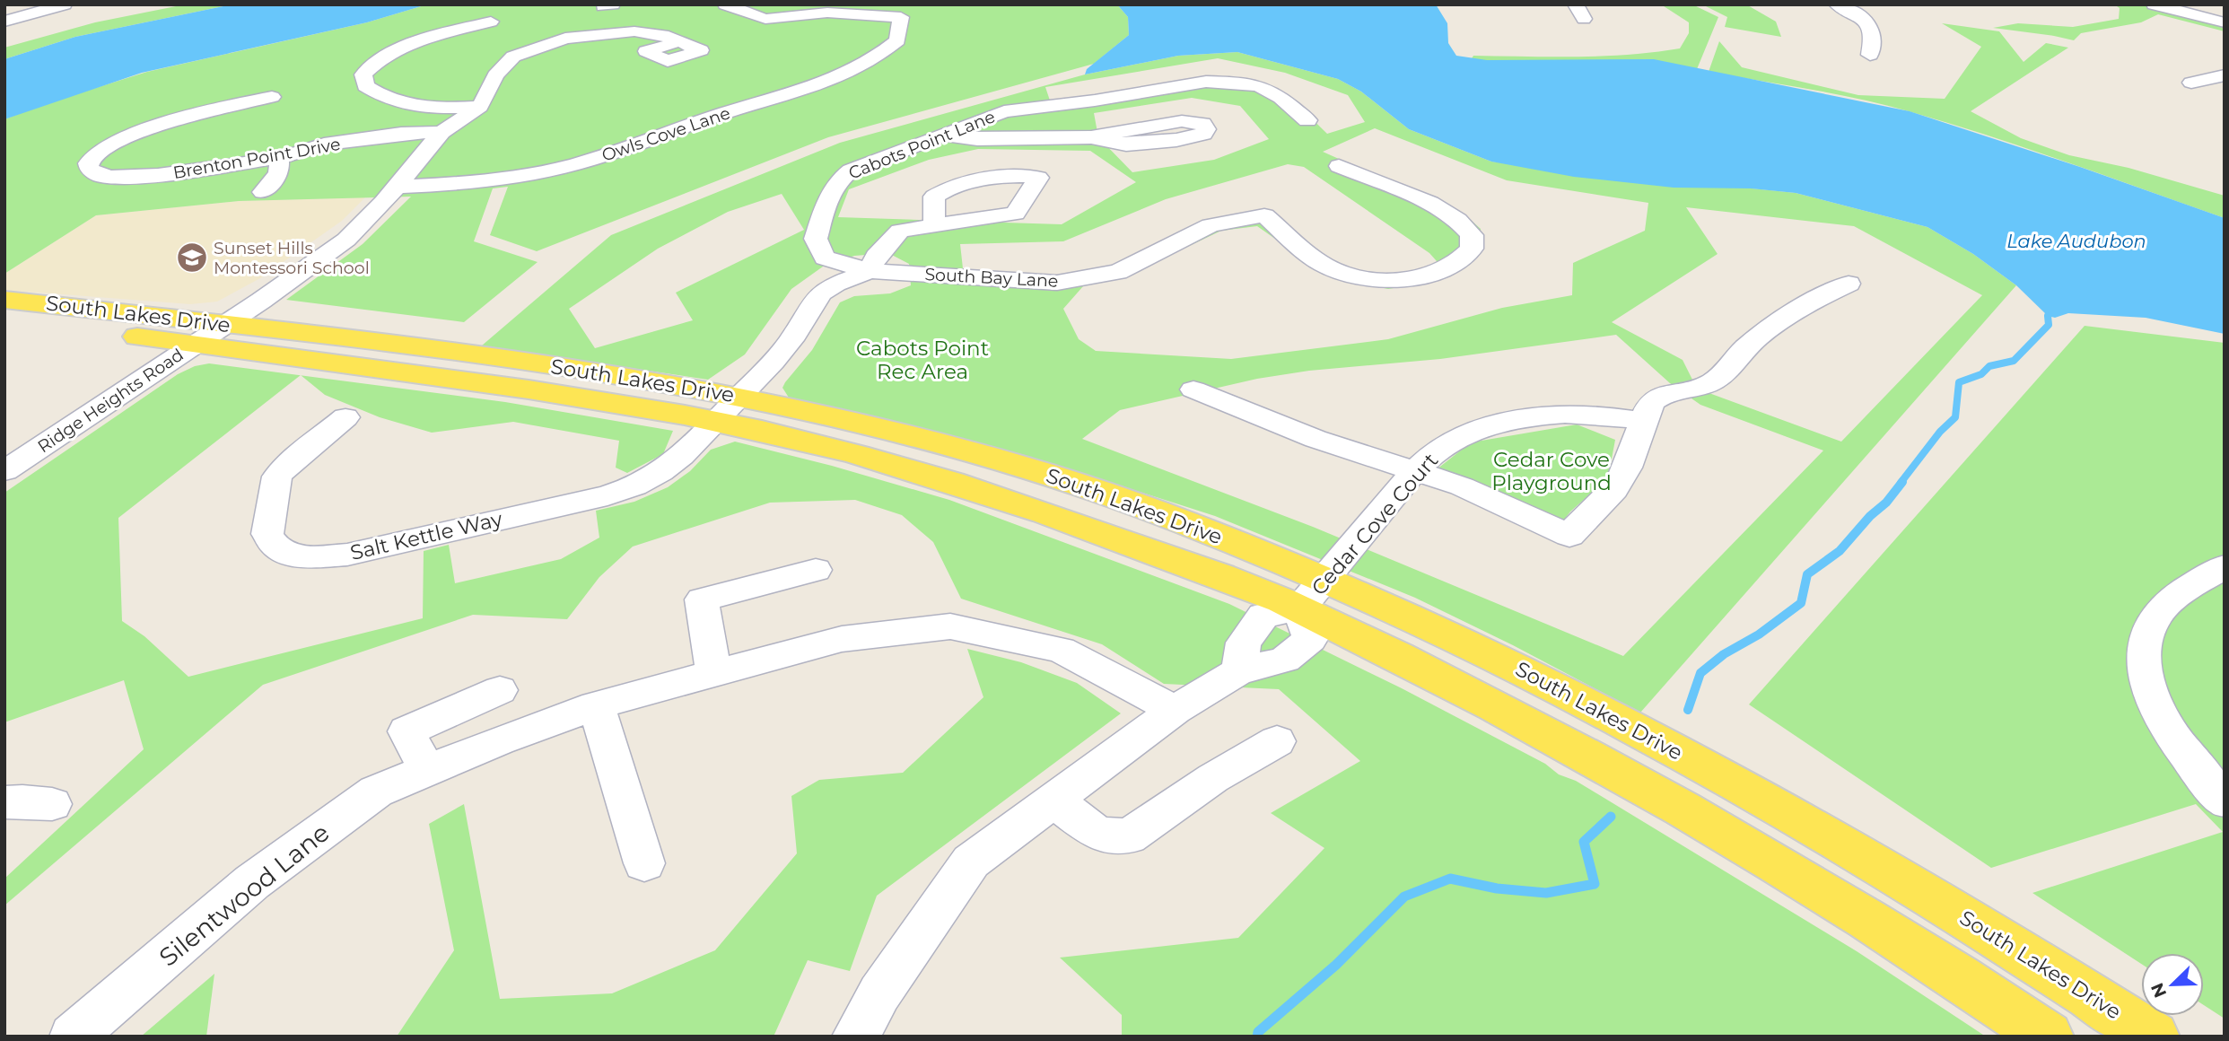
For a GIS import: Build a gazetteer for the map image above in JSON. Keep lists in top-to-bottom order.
{
  "streets": {
    "main road": ["South Lakes Drive"],
    "street": [
      "Owls Cove Lane",
      "Cabots Point Lane",
      "Brenton Point Drive",
      "South Bay Lane",
      "Ridge Heights Road",
      "Cedar Cove Court",
      "Salt Kettle Way",
      "Silentwood Lane"
    ]
  },
  "crossings": [
    ["Owls Cove Lane", "Ridge Heights Road"],
    ["Cabots Point Lane", "South Bay Lane"],
    ["Brenton Point Drive", "Ridge Heights Road"],
    ["South Lakes Drive", "Ridge Heights Road"],
    ["South Lakes Drive", "Cedar Cove Court"],
    ["South Lakes Drive", "Salt Kettle Way"]
  ],
  "water": ["Lake Audubon"],
  "parks": ["Cabots Point Rec Area", "Cedar Cove Playground"],
  "places": {
    "school or university": ["Sunset Hills Montessori School"]
  },
  "north": "bottom left"
}
